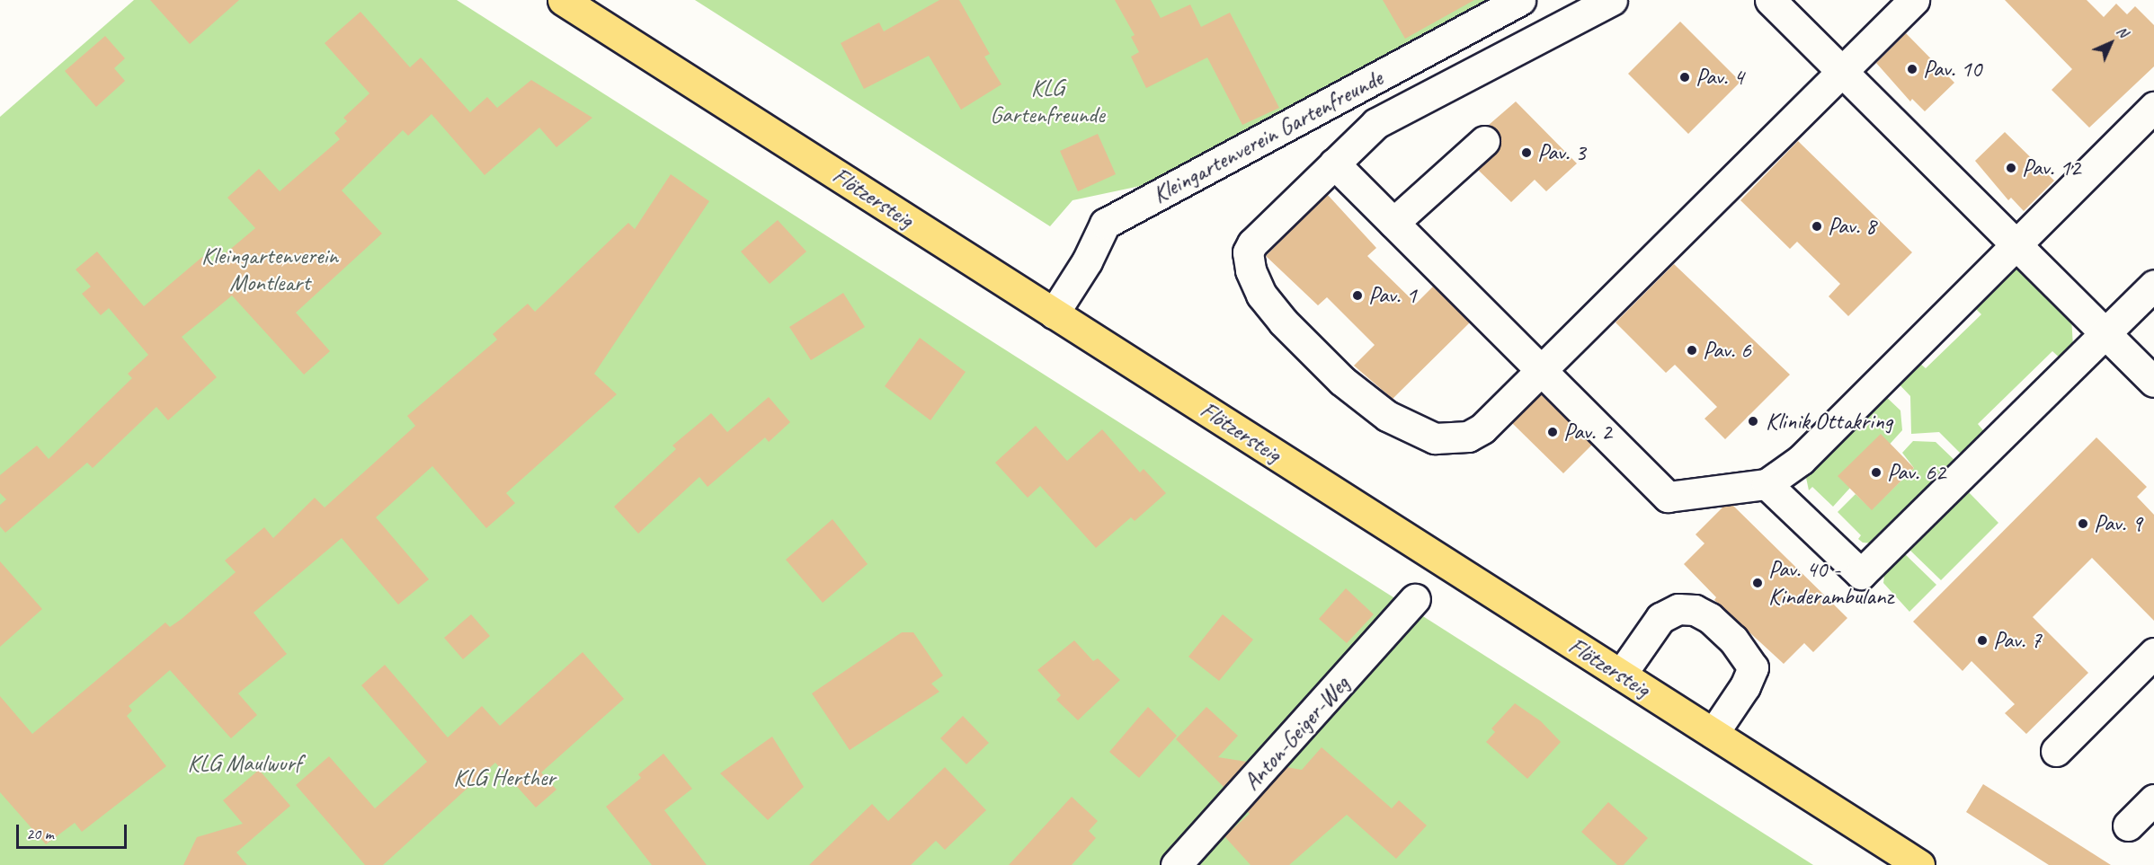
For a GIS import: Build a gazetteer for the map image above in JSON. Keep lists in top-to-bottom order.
{
  "streets": {
    "main road": ["Flötzersteig"],
    "street": ["Kleingartenverein Gartenfreunde", "Anton-Geiger-Weg"]
  },
  "crossings": [
    ["Kleingartenverein Gartenfreunde", "Flötzersteig"]
  ],
  "parks": [
    "KLG Gartenfreunde",
    "Kleingartenverein Montleart",
    "KLG Maulwurf",
    "KLG Herther"
  ],
  "places": [
    "Pav. 10",
    "Pav. 4",
    "Pav. 3",
    "Pav. 12",
    "Pav. 8",
    "Pav. 1",
    "Pav. 6",
    "Klinik Ottakring",
    "Pav. 2",
    "Pav. 62",
    "Pav. 9",
    "Pav. 40 - Kinderambulanz",
    "Pav. 7"
  ],
  "scale_bar": "20 m",
  "north": "top right"
}
